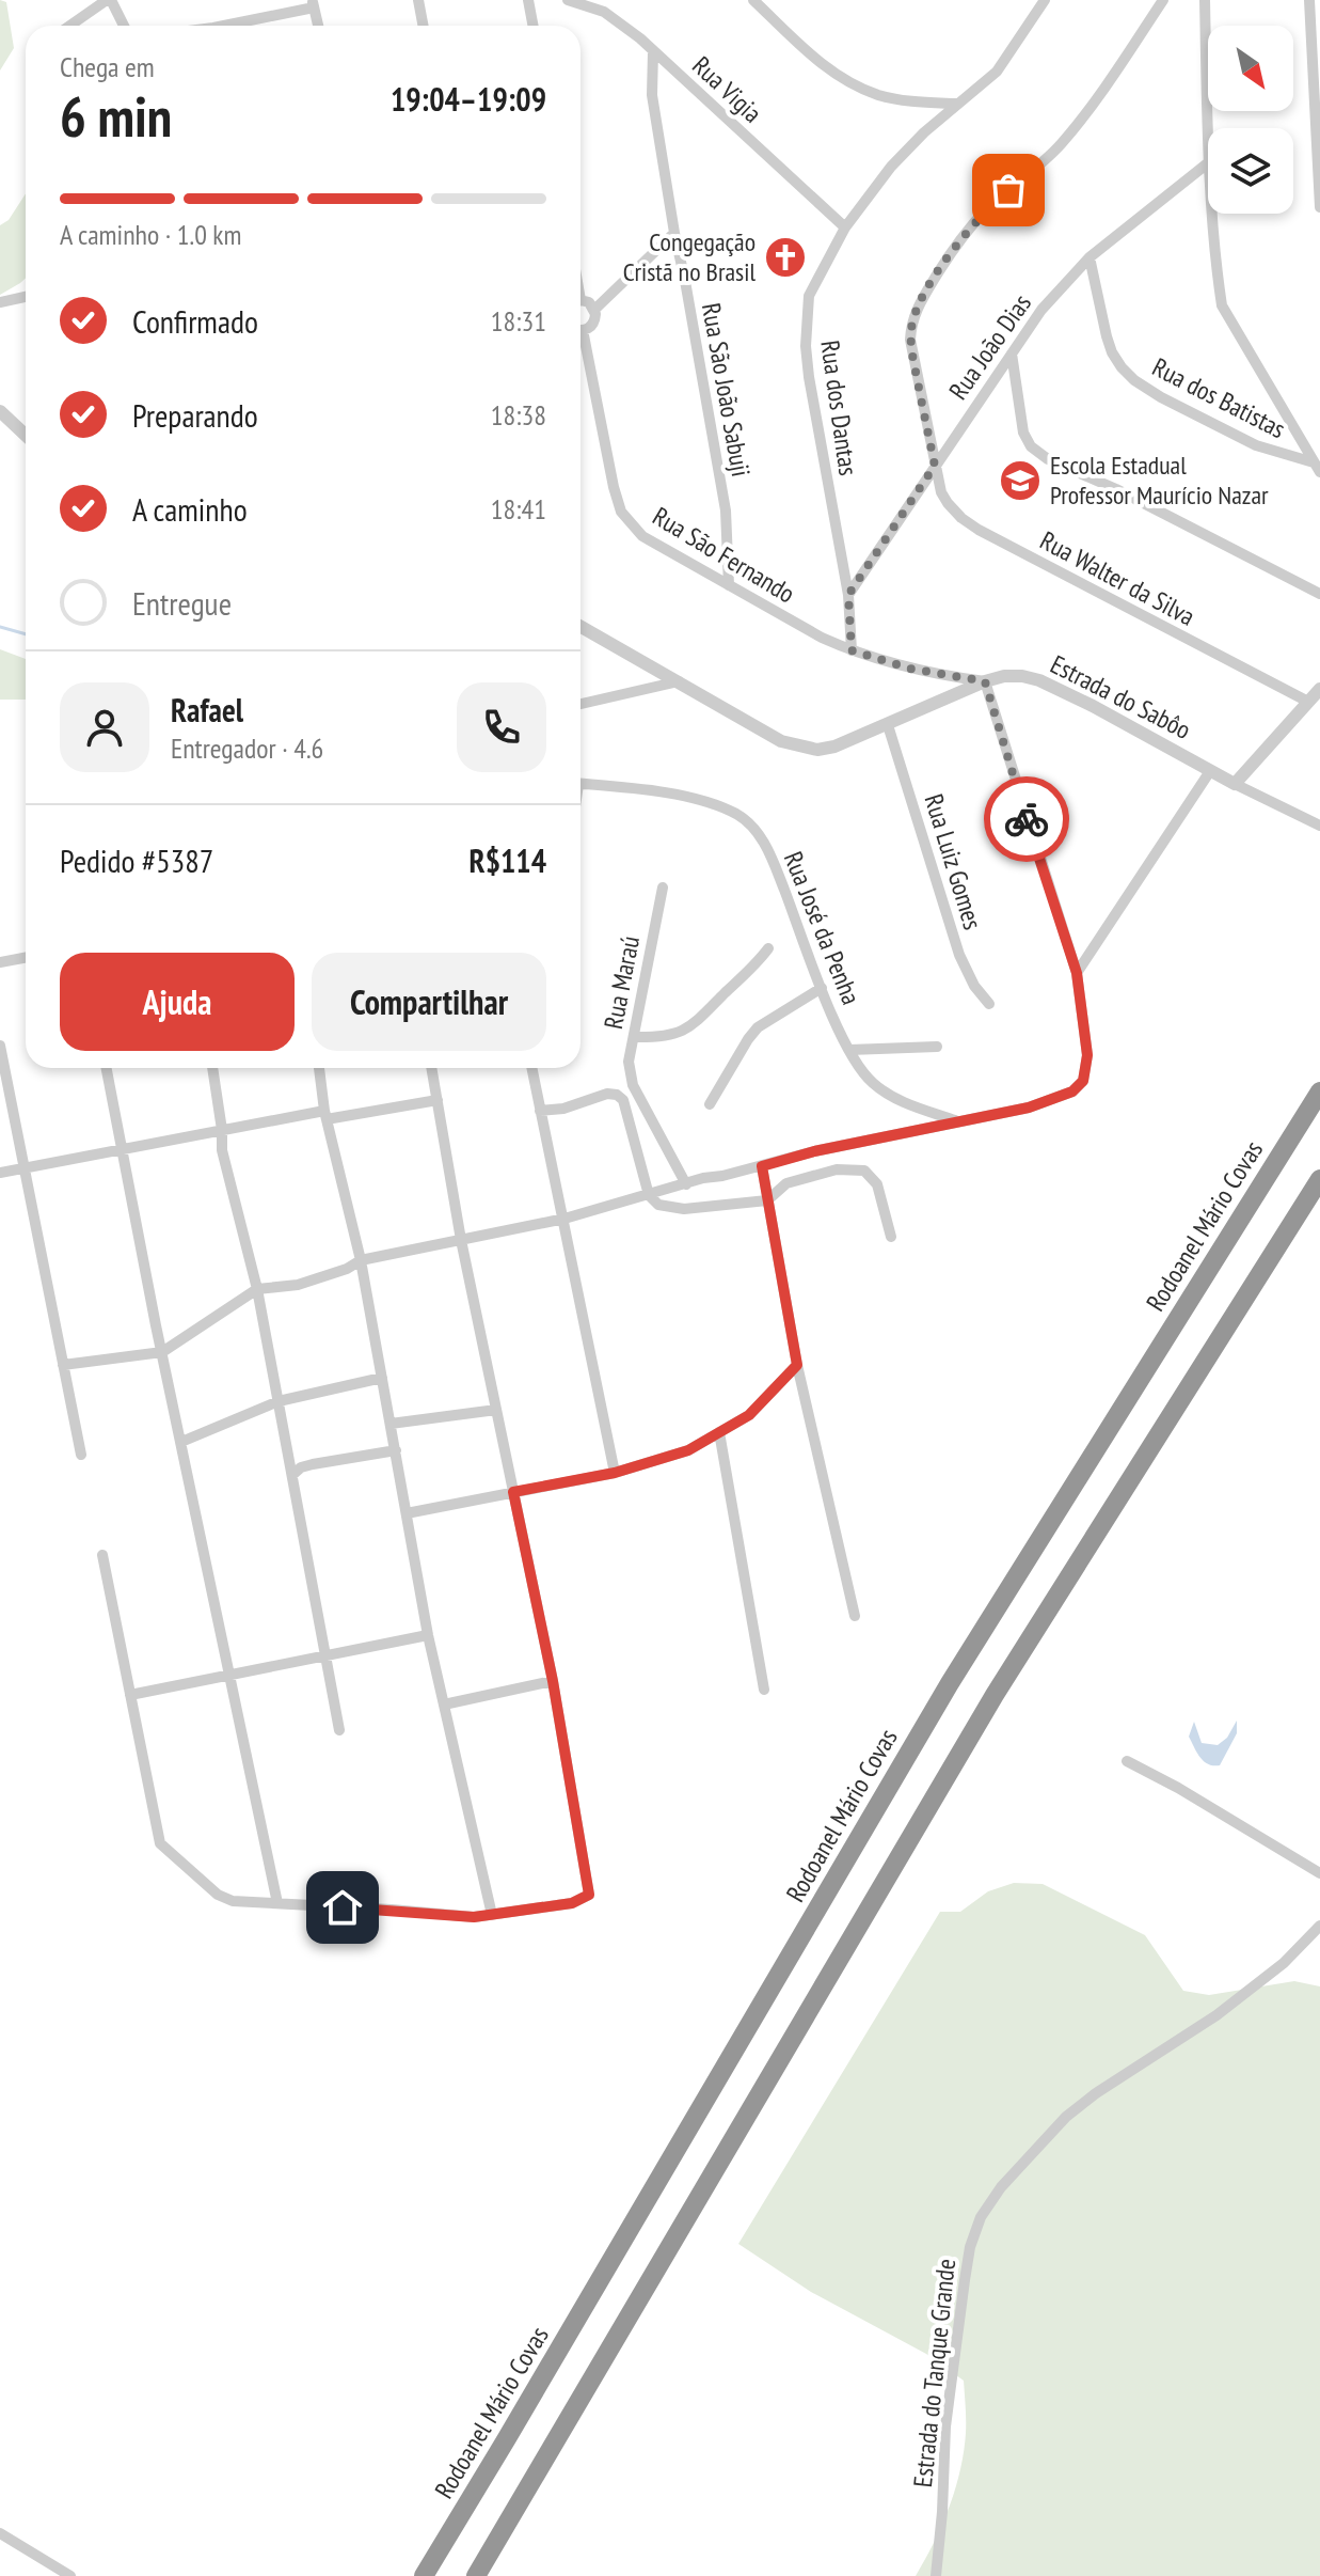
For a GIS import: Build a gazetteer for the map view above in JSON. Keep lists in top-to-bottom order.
{
  "streets": {
    "highway": ["Rodoanel Mário Covas"],
    "street": [
      "Rua Vigia",
      "Rua João Dias",
      "Rua São João Sabuji",
      "Rua dos Batistas",
      "Rua dos Dantas",
      "Rua São Fernando",
      "Rua Walter da Silva",
      "Estrada do Sabôo",
      "Rua Luiz Gomes",
      "Rua José da Penha",
      "Rua Maraú",
      "Estrada do Tanque Grande"
    ]
  },
  "crossings": [
    ["Rua Vigia", "Rua São João Sabuji"],
    ["Rua Vigia", "Rua dos Dantas"],
    ["Rua João Dias", "Rua dos Batistas"],
    ["Rua João Dias", "Rua dos Dantas"],
    ["Rua João Dias", "Rua Walter da Silva"],
    ["Rua São João Sabuji", "Rua São Fernando"],
    ["Rua dos Dantas", "Rua São Fernando"],
    ["Rua São Fernando", "Estrada do Sabôo"],
    ["Estrada do Sabôo", "Rua Luiz Gomes"]
  ],
  "places": {
    "church": ["Congegação Cristã no Brasil"],
    "school or university": ["Escola Estadual Professor Maurício Nazar"]
  },
  "north": "bottom right",
  "page": {
    "heading": ["6 min", "Chega em", "19:04–19:09"],
    "panel": [
      "Rafael",
      "Entregador · 4.6",
      "Pedido #5387",
      "R$114"
    ],
    "bar": "A caminho · 1.0 km",
    "list": [
      ["Confirmado", "18:31"],
      ["Preparando", "18:38"],
      ["A caminho", "18:41"],
      "Entregue"
    ],
    "buttons": ["Ajuda", "Compartilhar"]
  }
}
